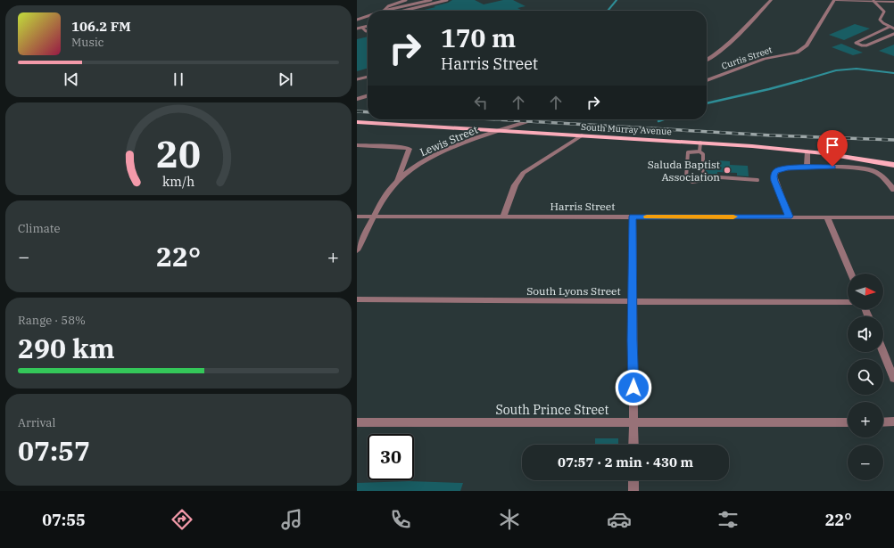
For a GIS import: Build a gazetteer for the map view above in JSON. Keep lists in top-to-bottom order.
{
  "streets": {
    "main road": ["South Murray Avenue"],
    "street": [
      "Curtis Street",
      "Lewis Street",
      "Harris Street",
      "South Lyons Street",
      "South Prince Street"
    ]
  },
  "crossings": [
    ["South Murray Avenue", "Lewis Street"],
    ["Lewis Street", "Harris Street"]
  ],
  "places": ["Saluda Baptist Association"],
  "north": "right",
  "page": {
    "turn": ["170 m", "Harris Street"],
    "song": ["106.2 FM", "Music"],
    "tile": [
      "Climate",
      ["Range · 58%", "290 km"],
      ["Arrival", "07:57"]
    ],
    "heat": ["−", "22°", "+"],
    "map_buttons": ["+", "−"],
    "limit": "30",
    "trip": "07:57 · 2 min · 430 m",
    "tabs": ["07:55", "22°"],
    "gauge": ["20", "km/h"]
  }
}
